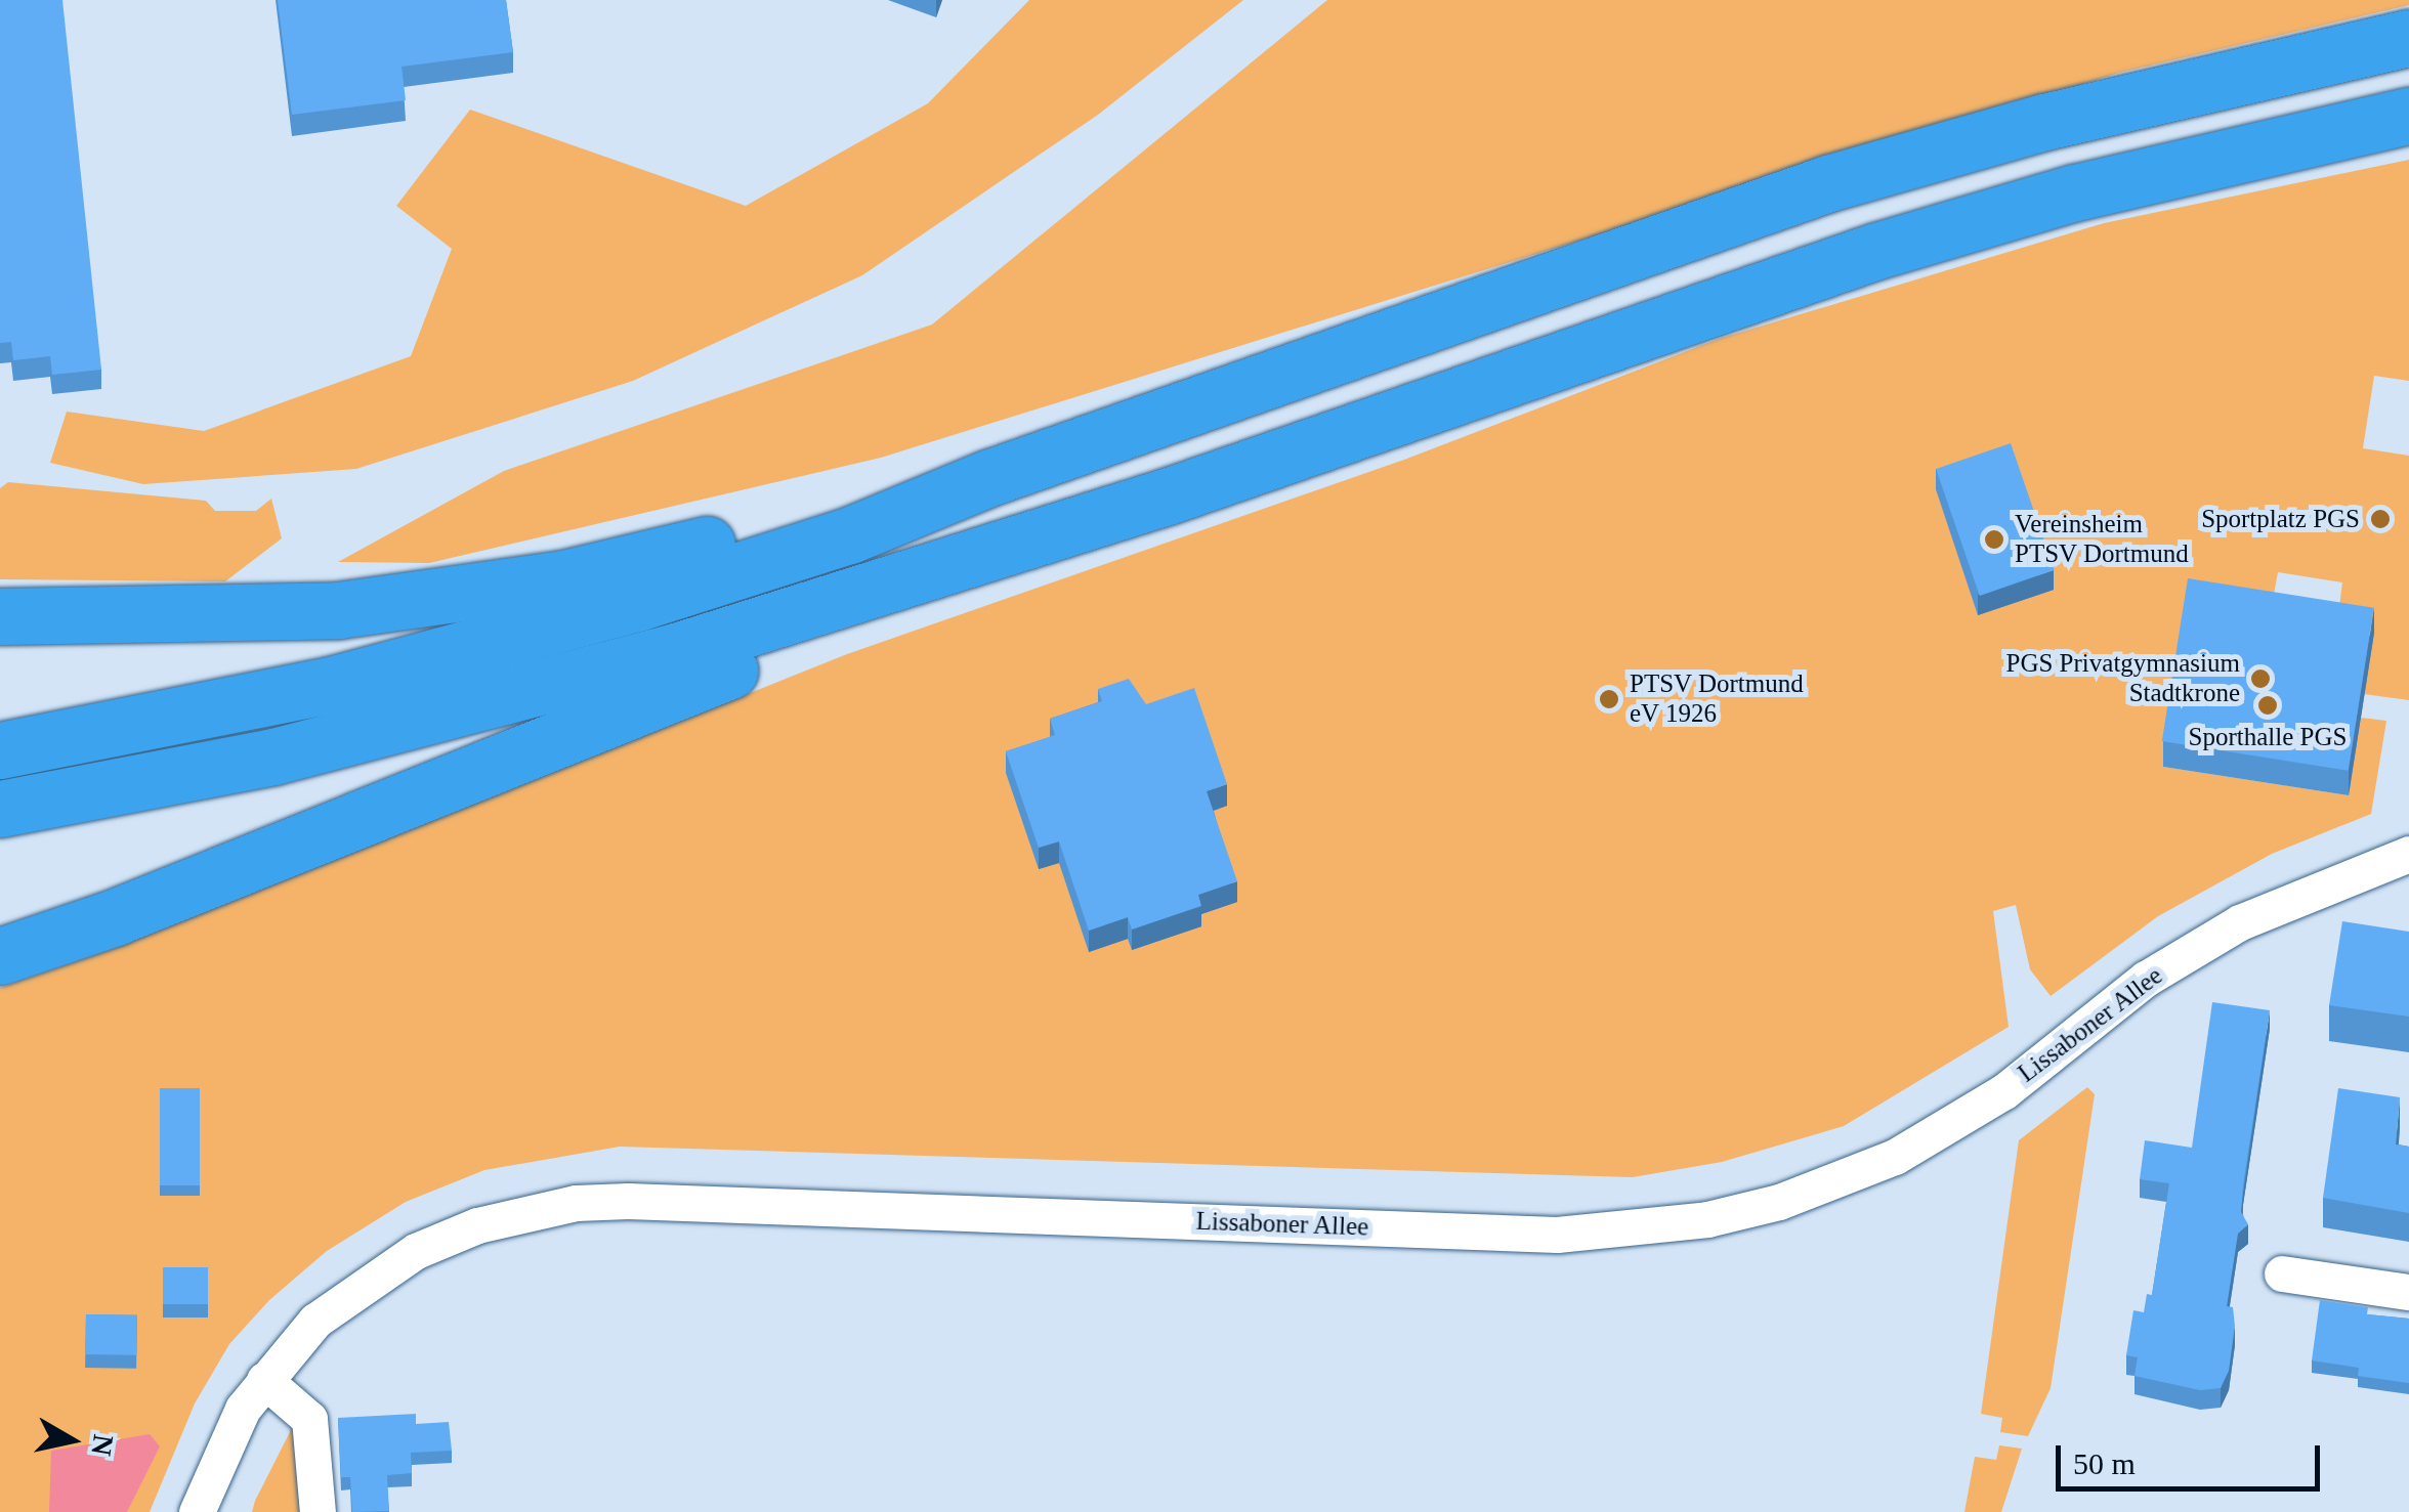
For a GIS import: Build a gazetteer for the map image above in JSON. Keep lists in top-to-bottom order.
{
  "streets": {
    "street": ["Lissaboner Allee"]
  },
  "places": [
    "Sportplatz PGS",
    "Vereinsheim PTSV Dortmund",
    "PGS Privatgymnasium Stadtkrone",
    "PTSV Dortmund eV 1926",
    "Sporthalle PGS"
  ],
  "scale_bar": "50 m",
  "north": "right"
}
